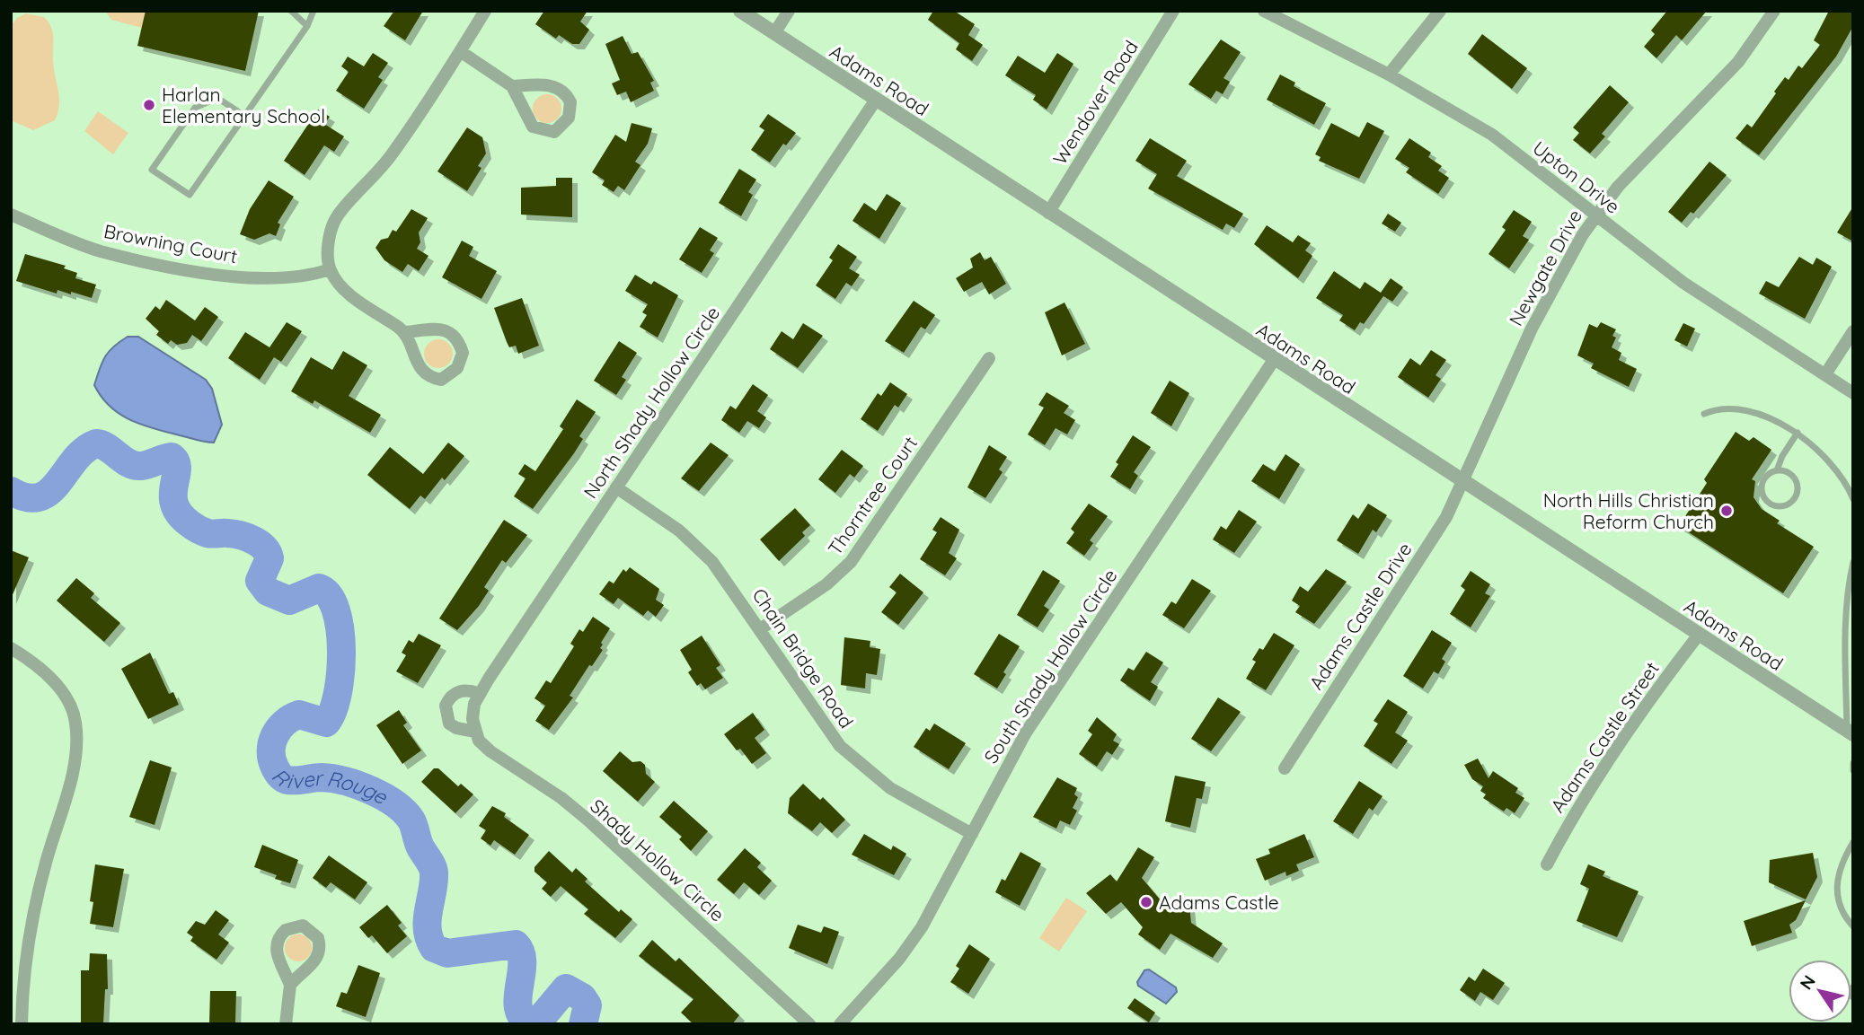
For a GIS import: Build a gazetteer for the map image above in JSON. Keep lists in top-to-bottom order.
{
  "streets": {
    "street": [
      "Adams Road",
      "Wendover Road",
      "Upton Drive",
      "Browning Court",
      "Newgate Drive",
      "North Shady Hollow Circle",
      "Thorntree Court",
      "Adams Castle Drive",
      "Chain Bridge Road",
      "South Shady Hollow Circle",
      "Adams Castle Street",
      "Shady Hollow Circle"
    ]
  },
  "crossings": [
    ["Adams Road", "Wendover Road"],
    ["Adams Road", "Newgate Drive"],
    ["Adams Road", "North Shady Hollow Circle"],
    ["Adams Road", "Adams Castle Drive"],
    ["Adams Road", "South Shady Hollow Circle"],
    ["Adams Road", "Adams Castle Street"],
    ["Upton Drive", "Newgate Drive"],
    ["Newgate Drive", "Adams Castle Drive"],
    ["North Shady Hollow Circle", "Chain Bridge Road"],
    ["North Shady Hollow Circle", "Shady Hollow Circle"],
    ["Thorntree Court", "Chain Bridge Road"],
    ["Chain Bridge Road", "South Shady Hollow Circle"]
  ],
  "water": ["River Rouge"],
  "places": ["Harlan Elementary School", "North Hills Christian Reform Church", "Adams Castle"],
  "north": "top left"
}
